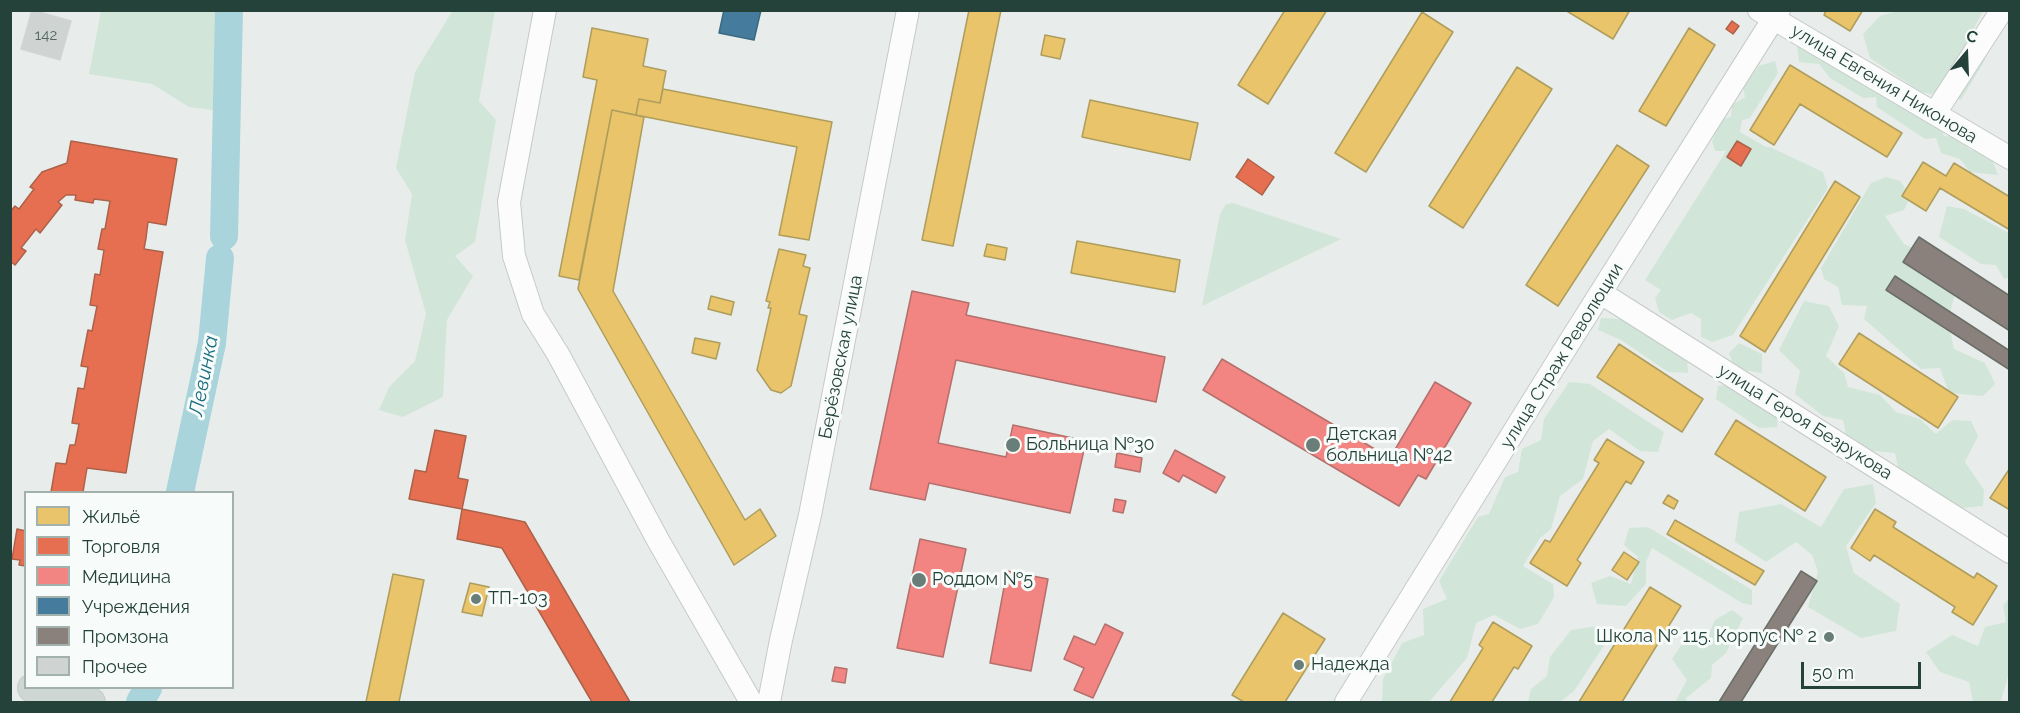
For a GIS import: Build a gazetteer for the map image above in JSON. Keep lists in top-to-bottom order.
{
  "streets": {
    "street": [
      "улица Евгения Никонова",
      "улица Страж Революции",
      "Берёзовская улица",
      "улица Героя Безрукова"
    ]
  },
  "crossings": [
    ["улица Евгения Никонова", "улица Страж Революции"],
    ["улица Страж Революции", "улица Героя Безрукова"]
  ],
  "water": ["Левинка"],
  "places": [
    "Больница №30",
    "Детская больница №42",
    "Роддом №5",
    "ТП-103",
    "Школа № 115. Корпус № 2",
    "Надежда"
  ],
  "house_numbers": ["142"],
  "legend": [
    "Жильё",
    "Торговля",
    "Медицина",
    "Учреждения",
    "Промзона",
    "Прочее"
  ],
  "scale_bar": "50 m",
  "north": "top"
}
